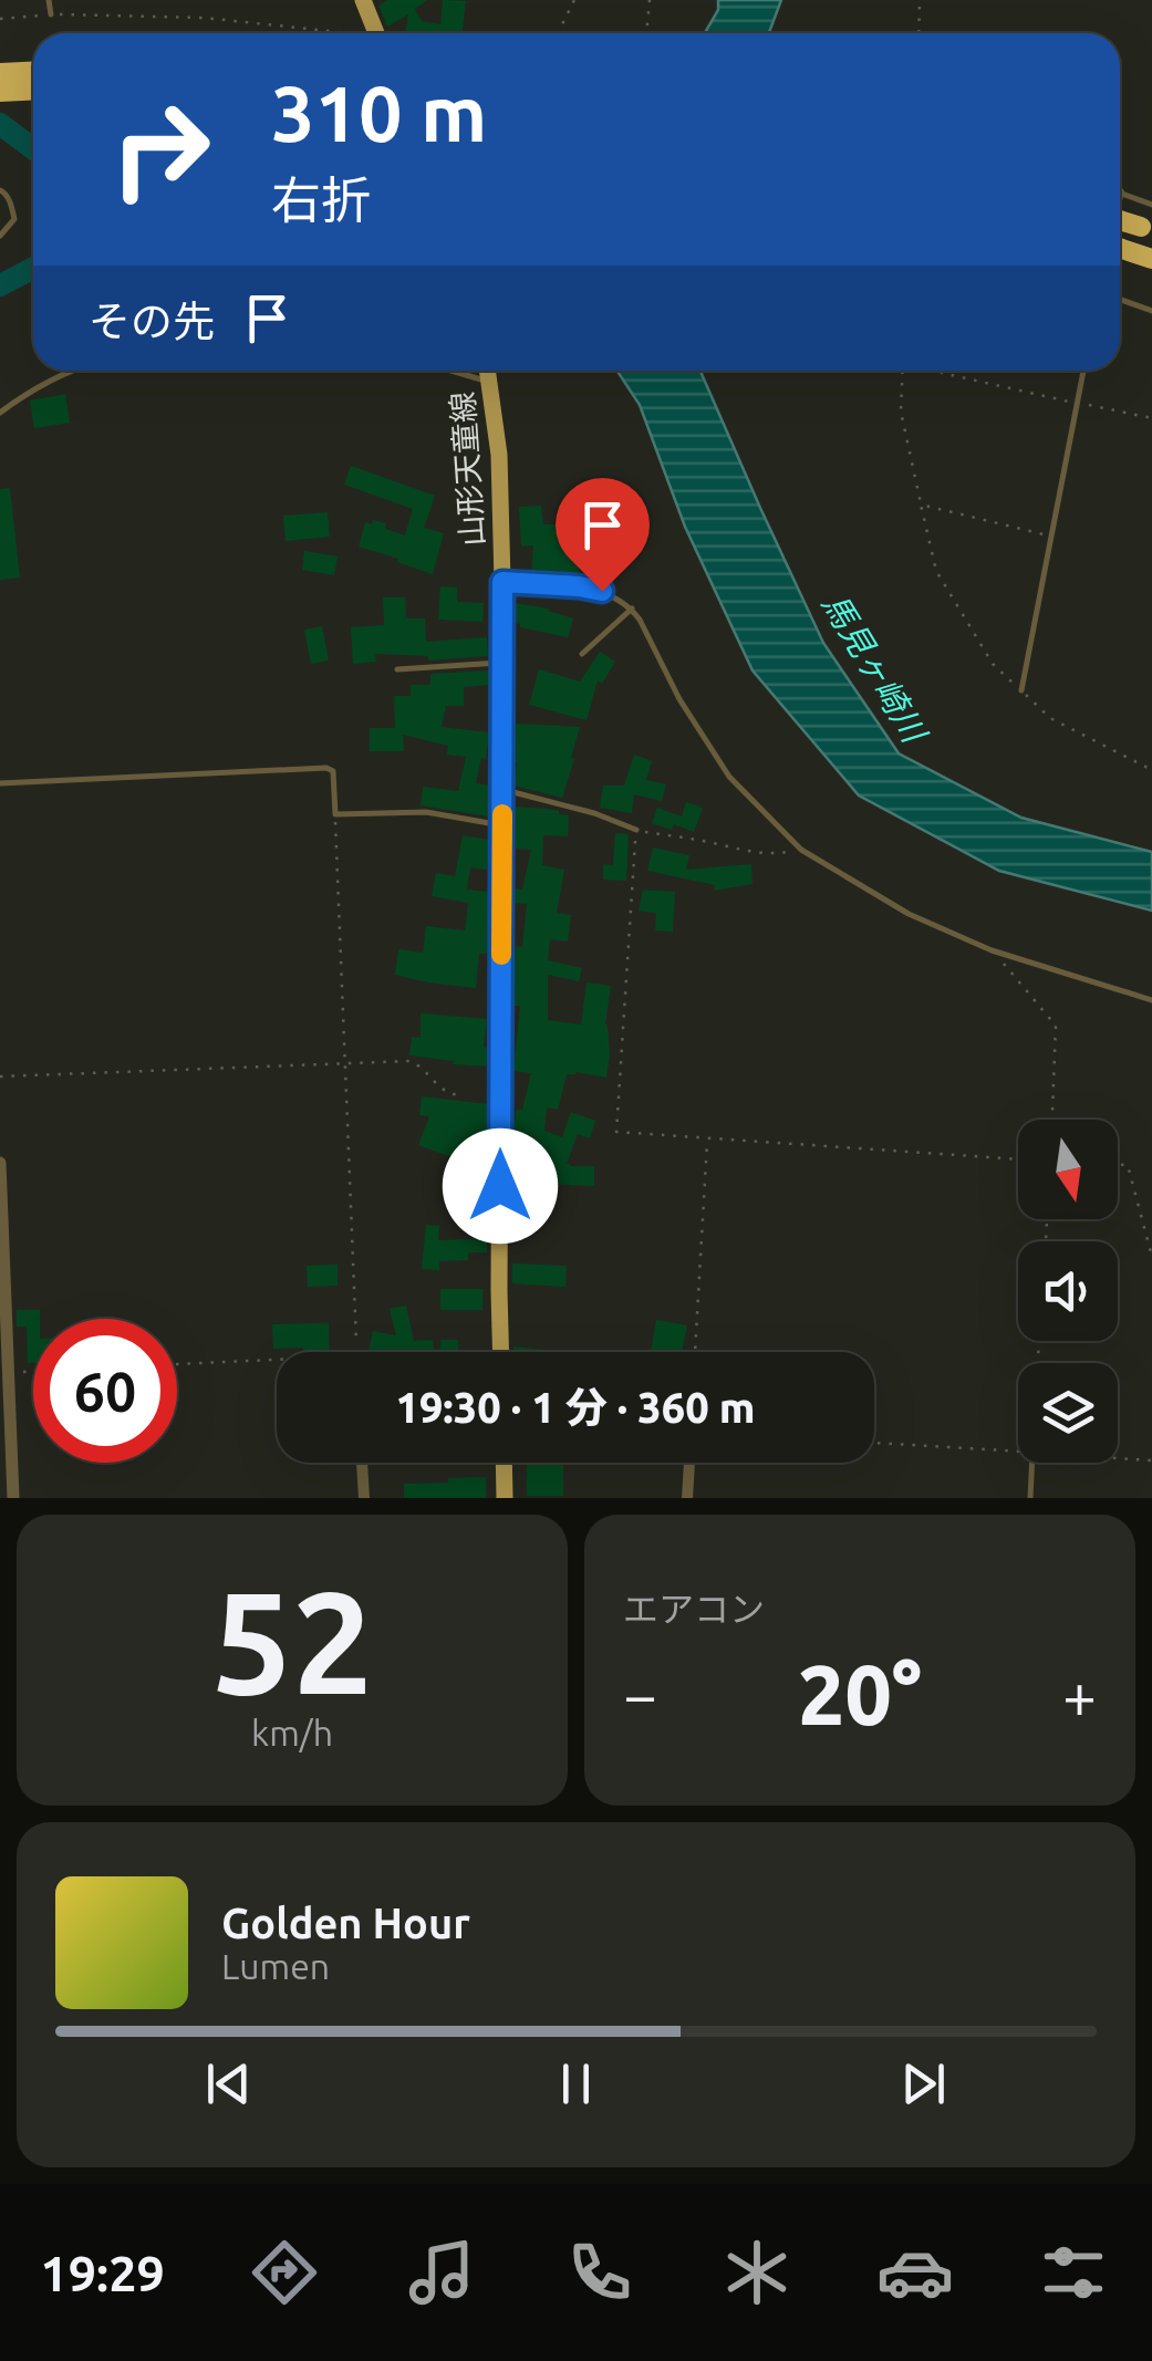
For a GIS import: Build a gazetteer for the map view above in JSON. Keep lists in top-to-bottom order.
{
  "streets": {
    "main road": ["山形天童線"]
  },
  "water": ["馬見ヶ崎川"],
  "north": "bottom",
  "page": {
    "turn": ["310 m", "右折"],
    "then": "その先",
    "limit": "60",
    "trip": "19:30 · 1 分 · 360 m",
    "tile": [
      ["52", "km/h"],
      "エアコン"
    ],
    "heat": ["−", "20°", "+"],
    "song": ["Golden Hour", "Lumen"],
    "tabs": "19:29"
  }
}
